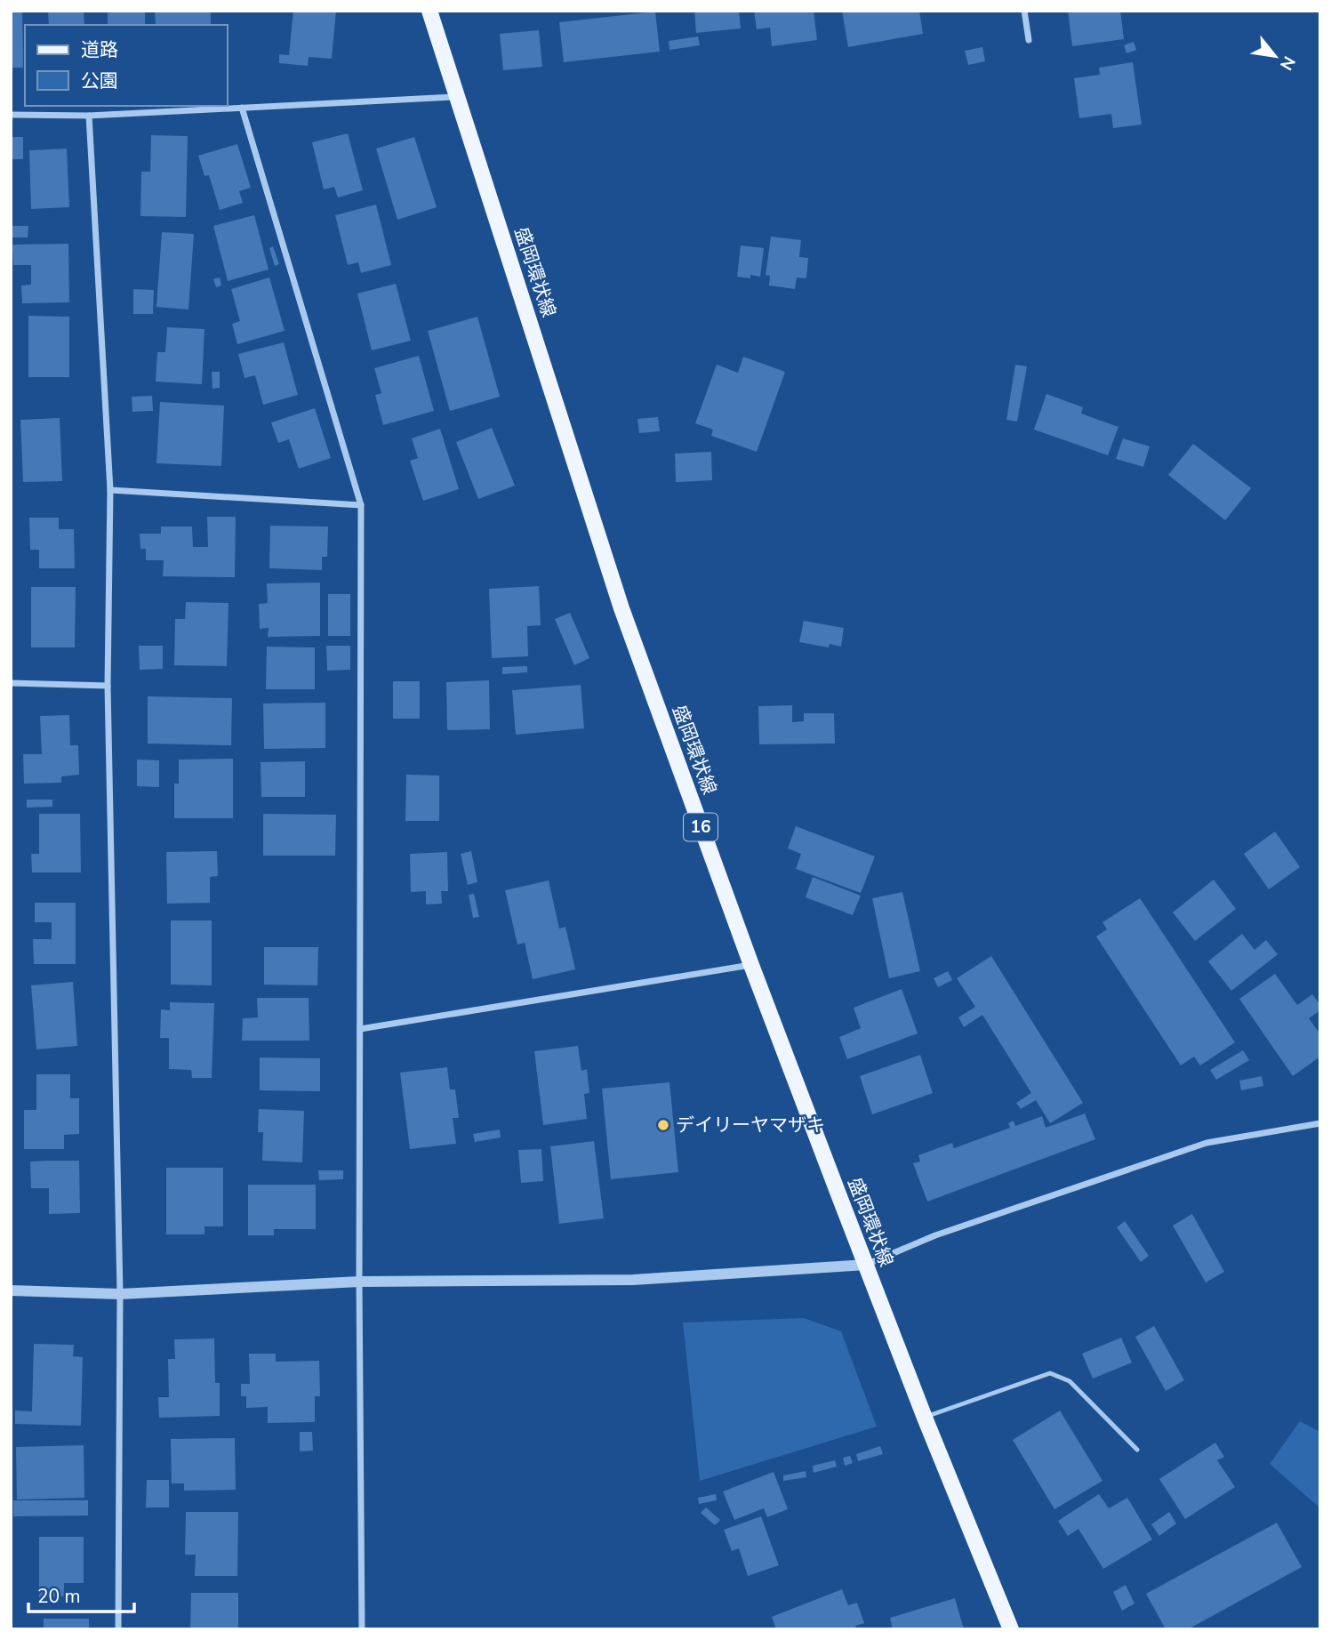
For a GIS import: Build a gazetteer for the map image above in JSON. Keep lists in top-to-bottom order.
{
  "streets": {
    "main road": ["盛岡環状線", "16"]
  },
  "places": ["デイリーヤマザキ"],
  "legend": ["道路", "公園"],
  "scale_bar": "20 m",
  "north": "bottom right"
}
